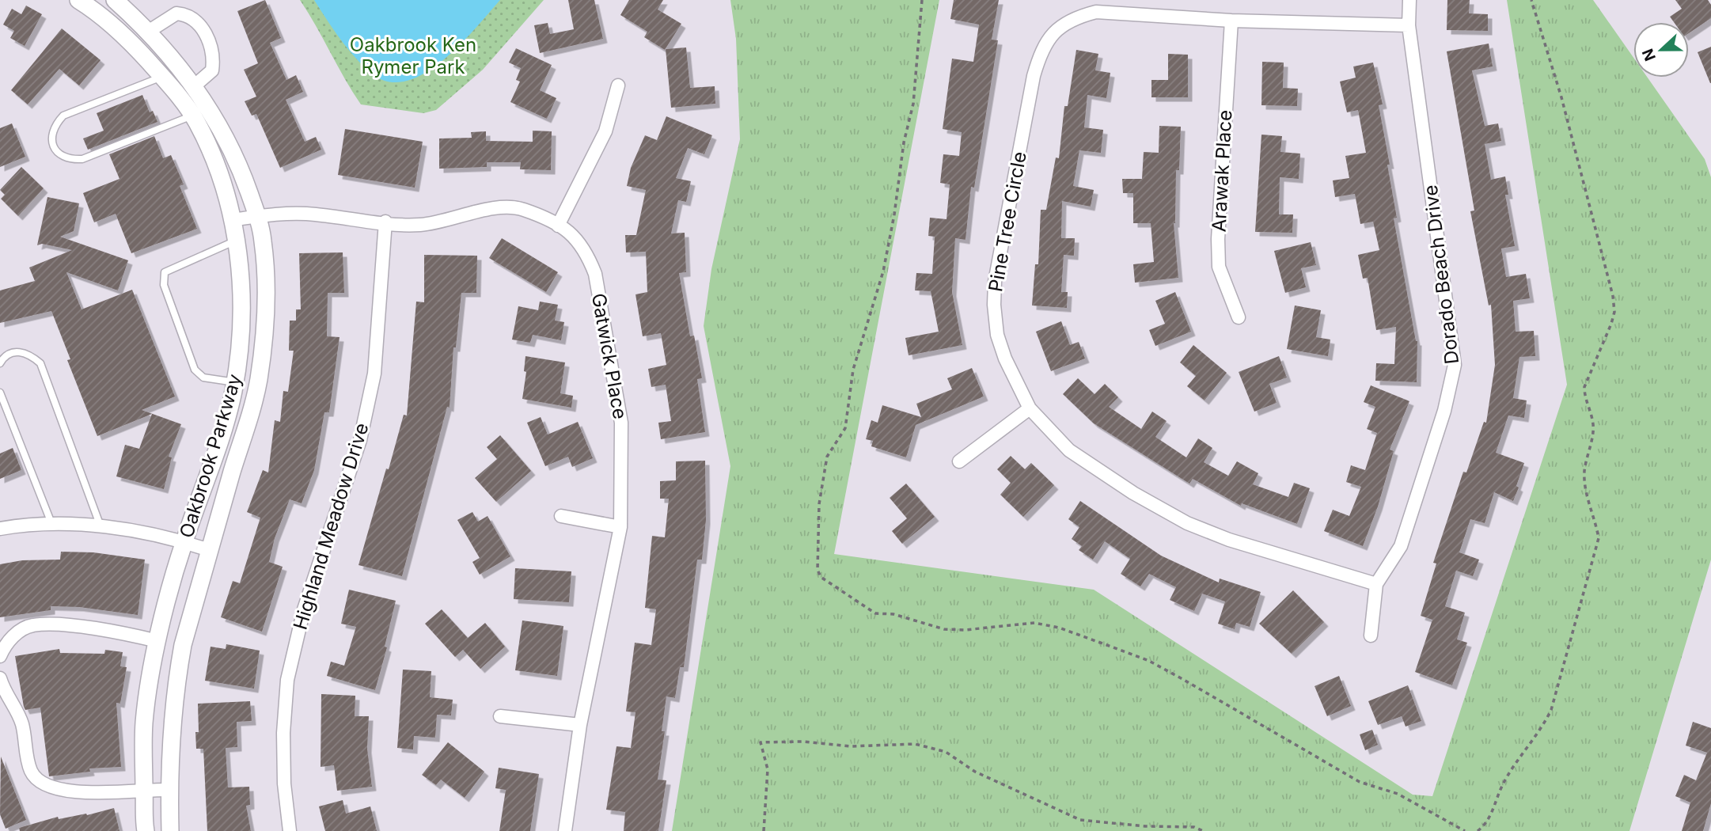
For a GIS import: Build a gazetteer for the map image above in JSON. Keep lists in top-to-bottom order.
{
  "streets": {
    "street": [
      "Arawak Place",
      "Pine Tree Circle",
      "Dorado Beach Drive",
      "Gatwick Place",
      "Oakbrook Parkway",
      "Highland Meadow Drive"
    ]
  },
  "crossings": [
    ["Arawak Place", "Pine Tree Circle"],
    ["Pine Tree Circle", "Dorado Beach Drive"],
    ["Gatwick Place", "Oakbrook Parkway"],
    ["Gatwick Place", "Highland Meadow Drive"]
  ],
  "parks": ["Oakbrook Ken Rymer Park"],
  "north": "left"
}
